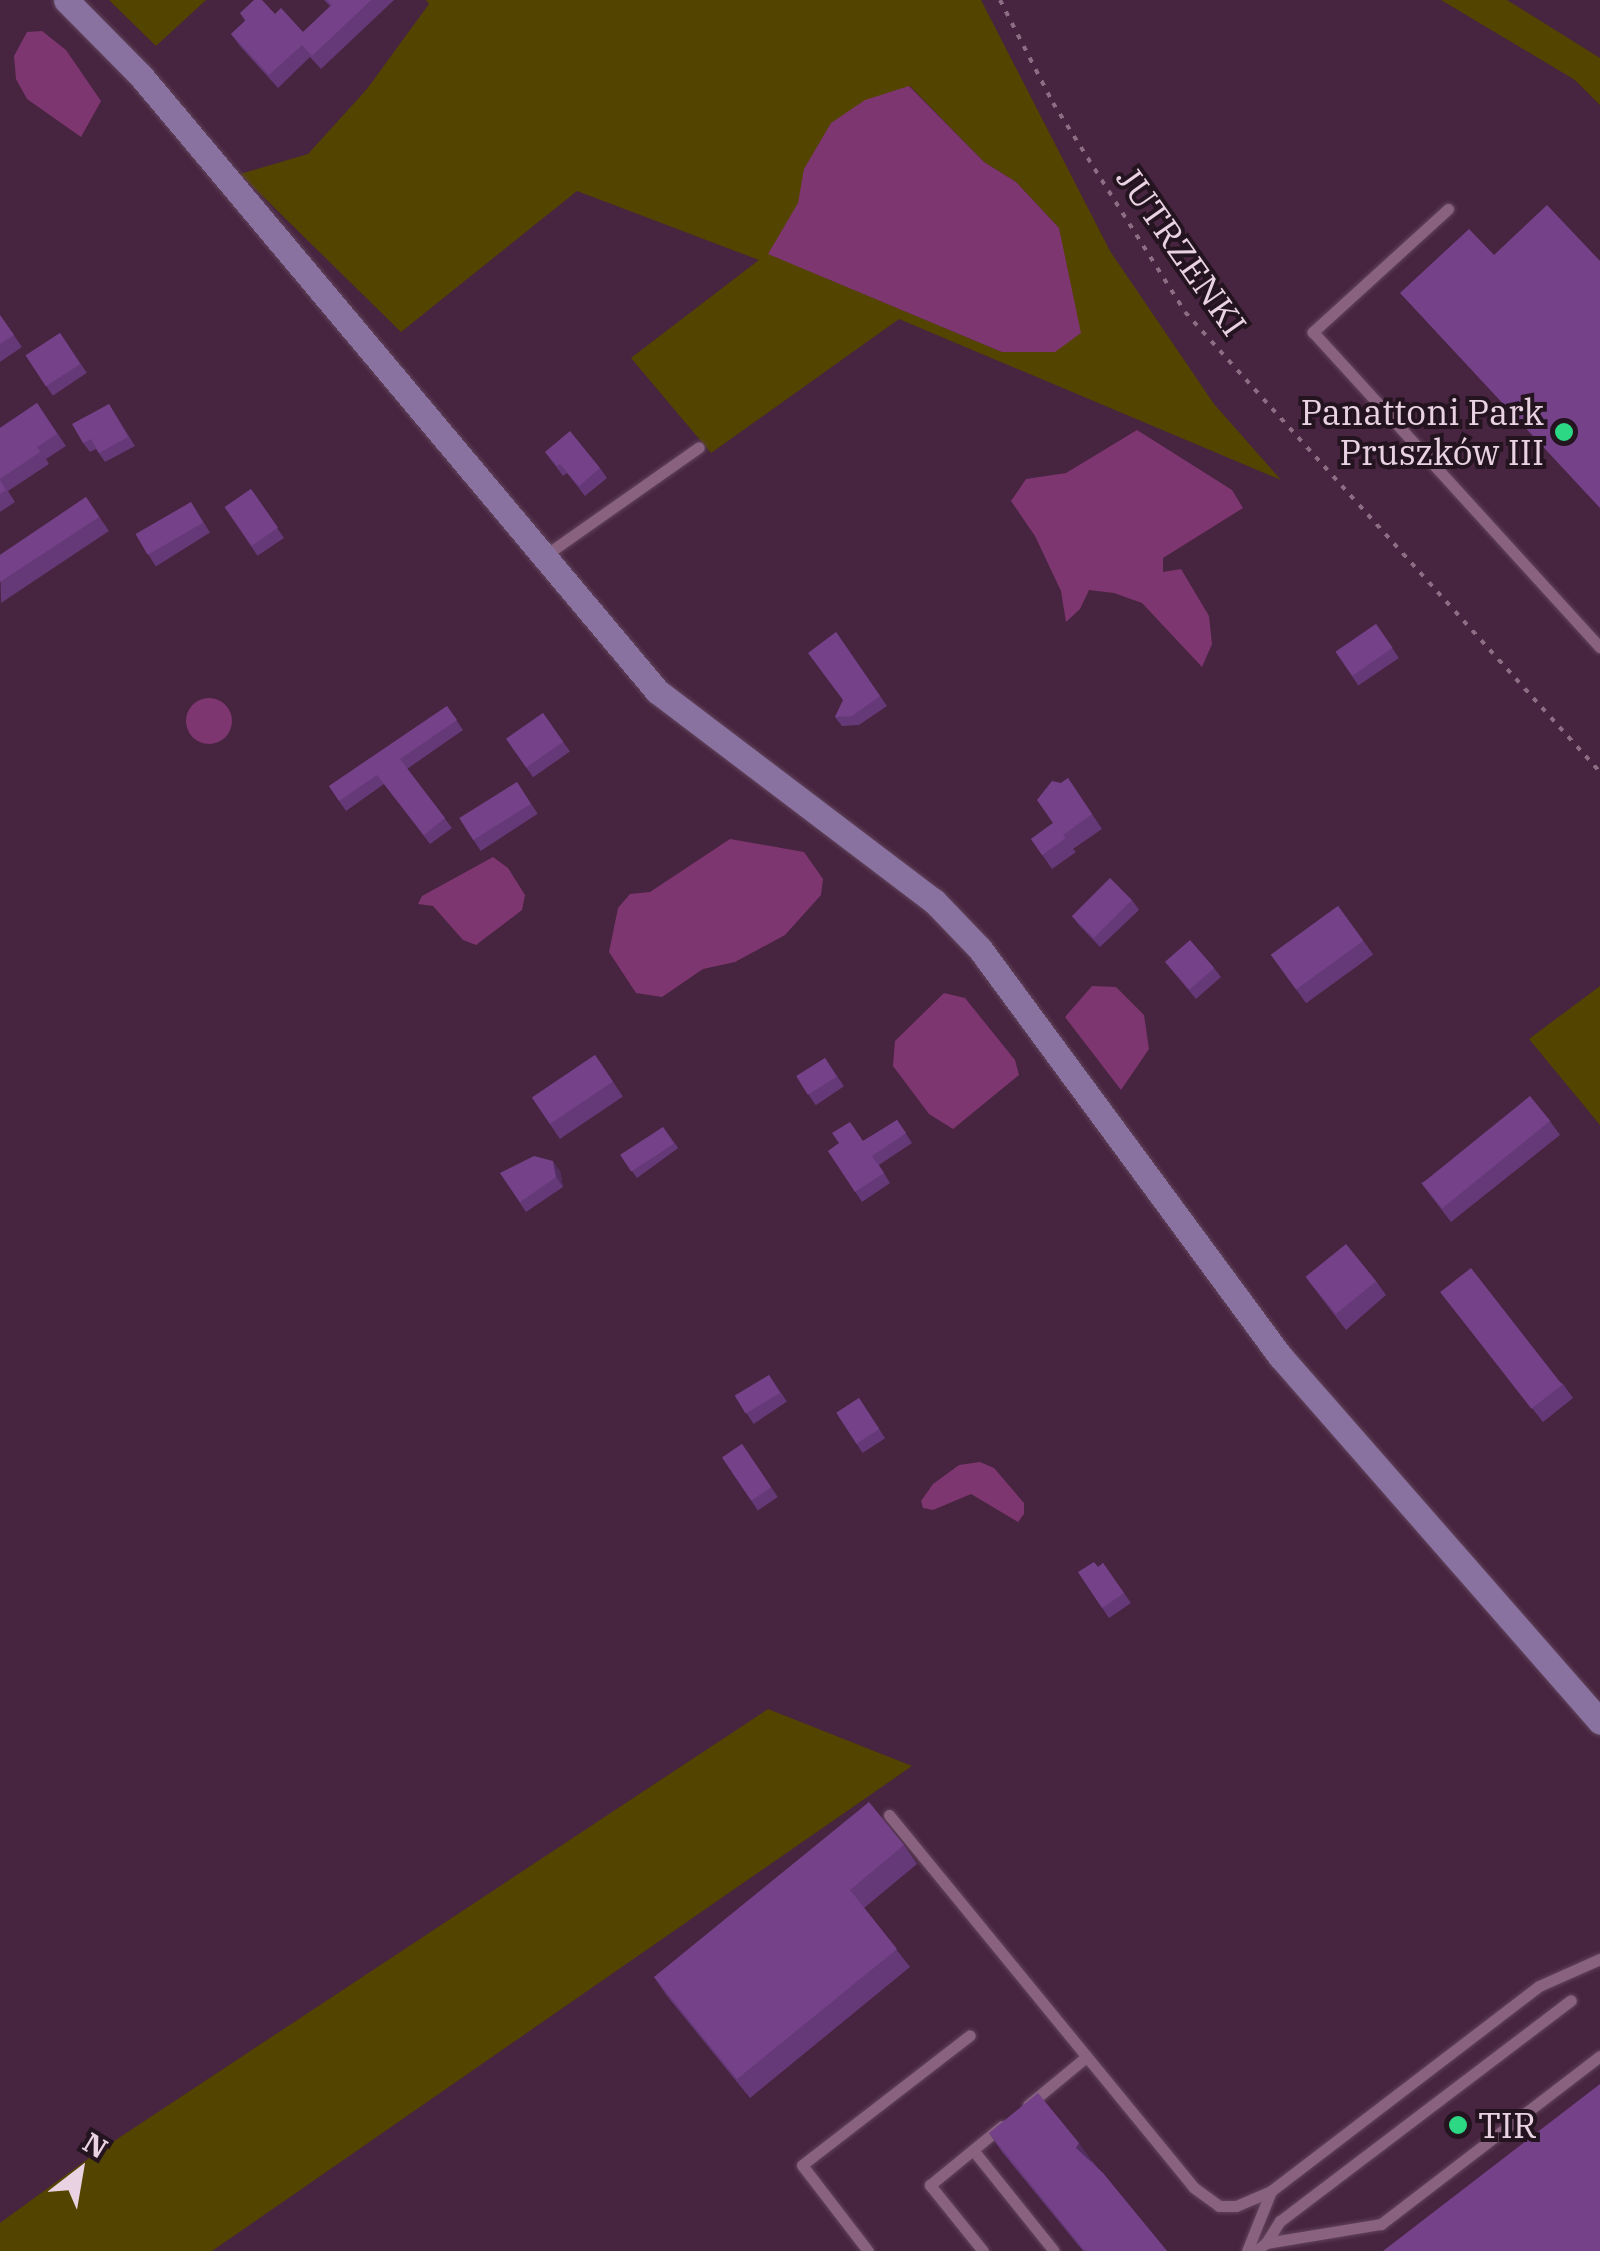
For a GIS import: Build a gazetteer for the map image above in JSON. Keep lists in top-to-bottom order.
{
  "streets": {
    "path": ["JUTRZENKI"]
  },
  "places": ["Panattoni Park Pruszków III", "TIR"],
  "north": "top right"
}
